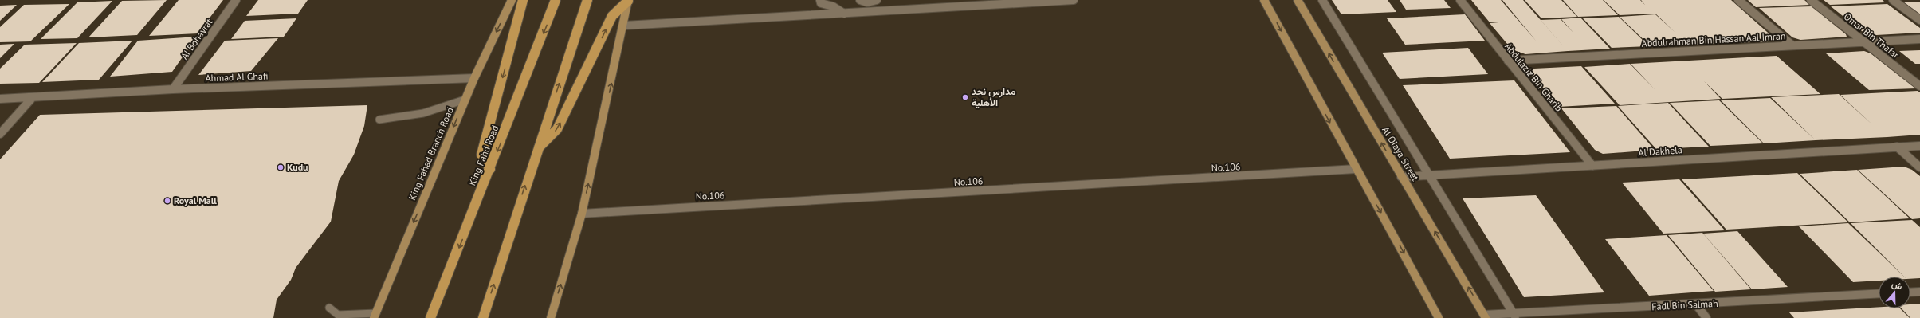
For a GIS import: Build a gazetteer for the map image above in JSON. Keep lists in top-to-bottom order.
{
  "streets": {
    "highway": ["King Fahd Road"],
    "main road": ["King Fahad Branch Road", "Al Olaya Street"],
    "street": [
      "Omar Bin Thafar",
      "Al Bohayrat",
      "Abdulrahman Bin Hassan Aal Imran",
      "Ahmad Al Ghafi",
      "Abdulaziz Bin Gharib",
      "Al Dakhela",
      "No.106",
      "Fadl Bin Salmah"
    ]
  },
  "crossings": [
    ["Omar Bin Thafar", "Abdulrahman Bin Hassan Aal Imran"],
    ["Al Bohayrat", "Ahmad Al Ghafi"],
    ["Abdulrahman Bin Hassan Aal Imran", "Abdulaziz Bin Gharib"],
    ["Ahmad Al Ghafi", "King Fahad Branch Road"],
    ["Abdulaziz Bin Gharib", "Al Dakhela"],
    ["Al Dakhela", "Al Olaya Street"],
    ["Al Olaya Street", "Fadl Bin Salmah"]
  ],
  "one_way": ["King Fahad Branch Road"],
  "places": ["مدارس نجد الأهلية", "Kudu", "Royal Mall"],
  "north": "top"
}
